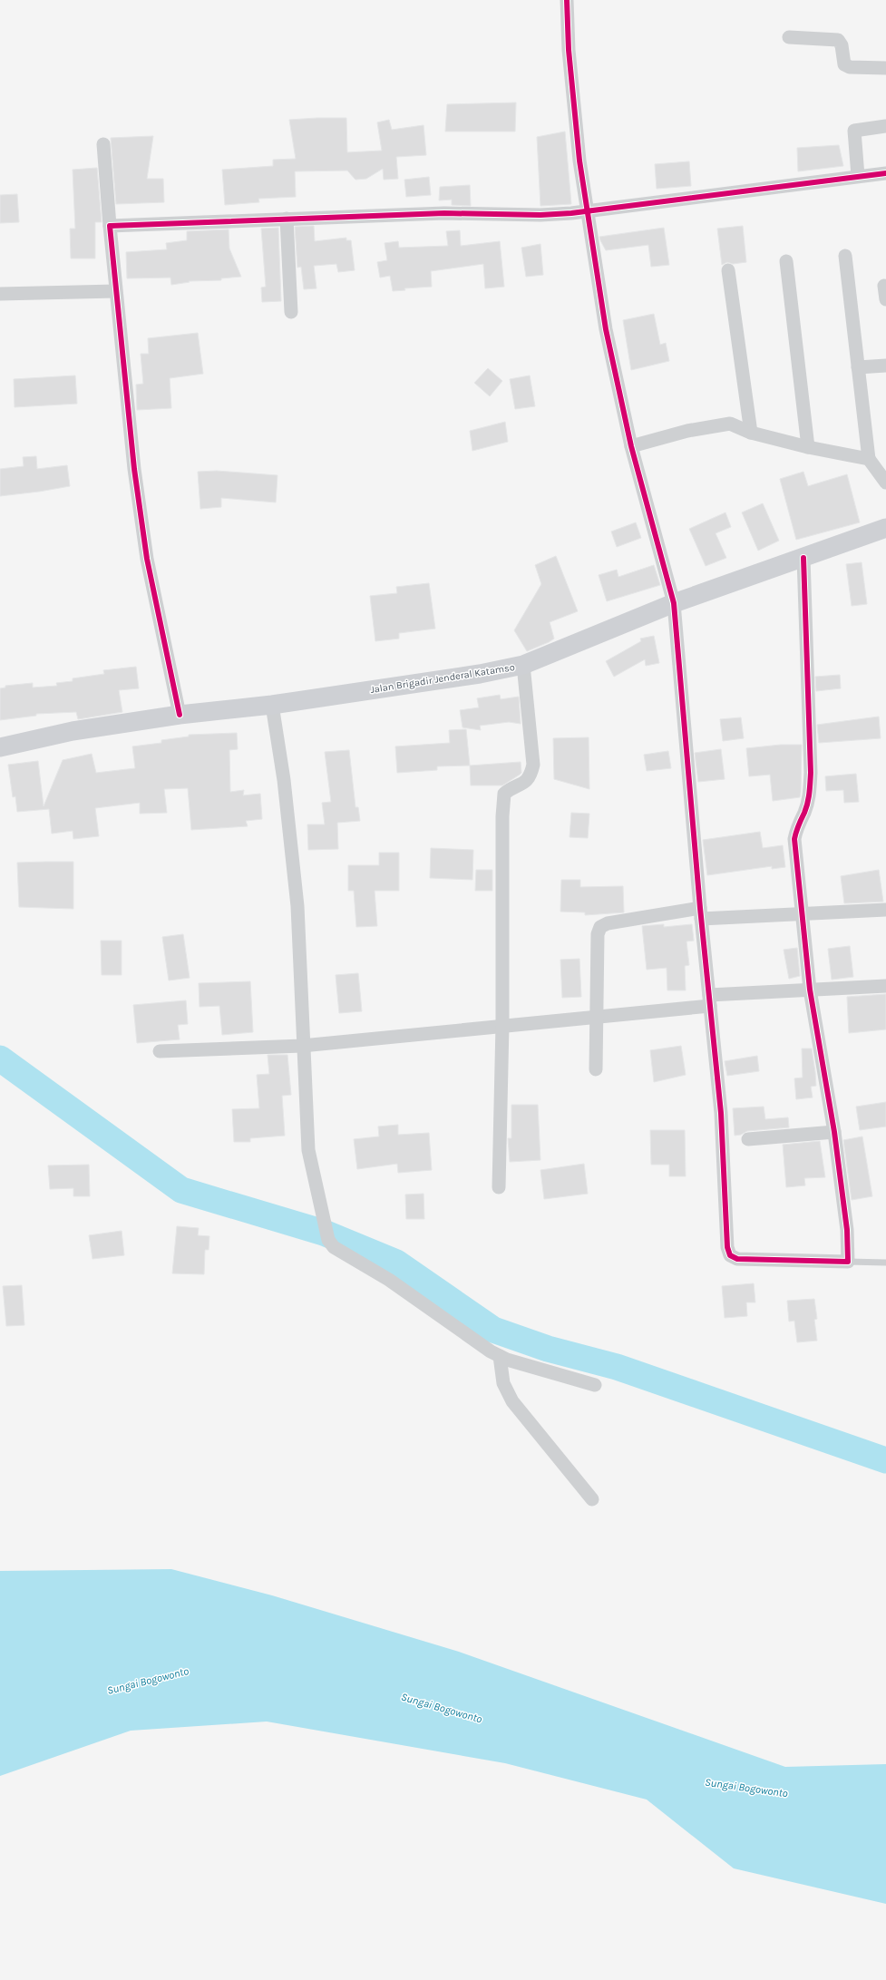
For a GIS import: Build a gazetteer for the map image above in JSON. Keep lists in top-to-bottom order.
{
  "streets": {
    "main road": ["Jalan Brigadir Jenderal Katamso"]
  },
  "water": ["Sungai Bogowonto"]
}
